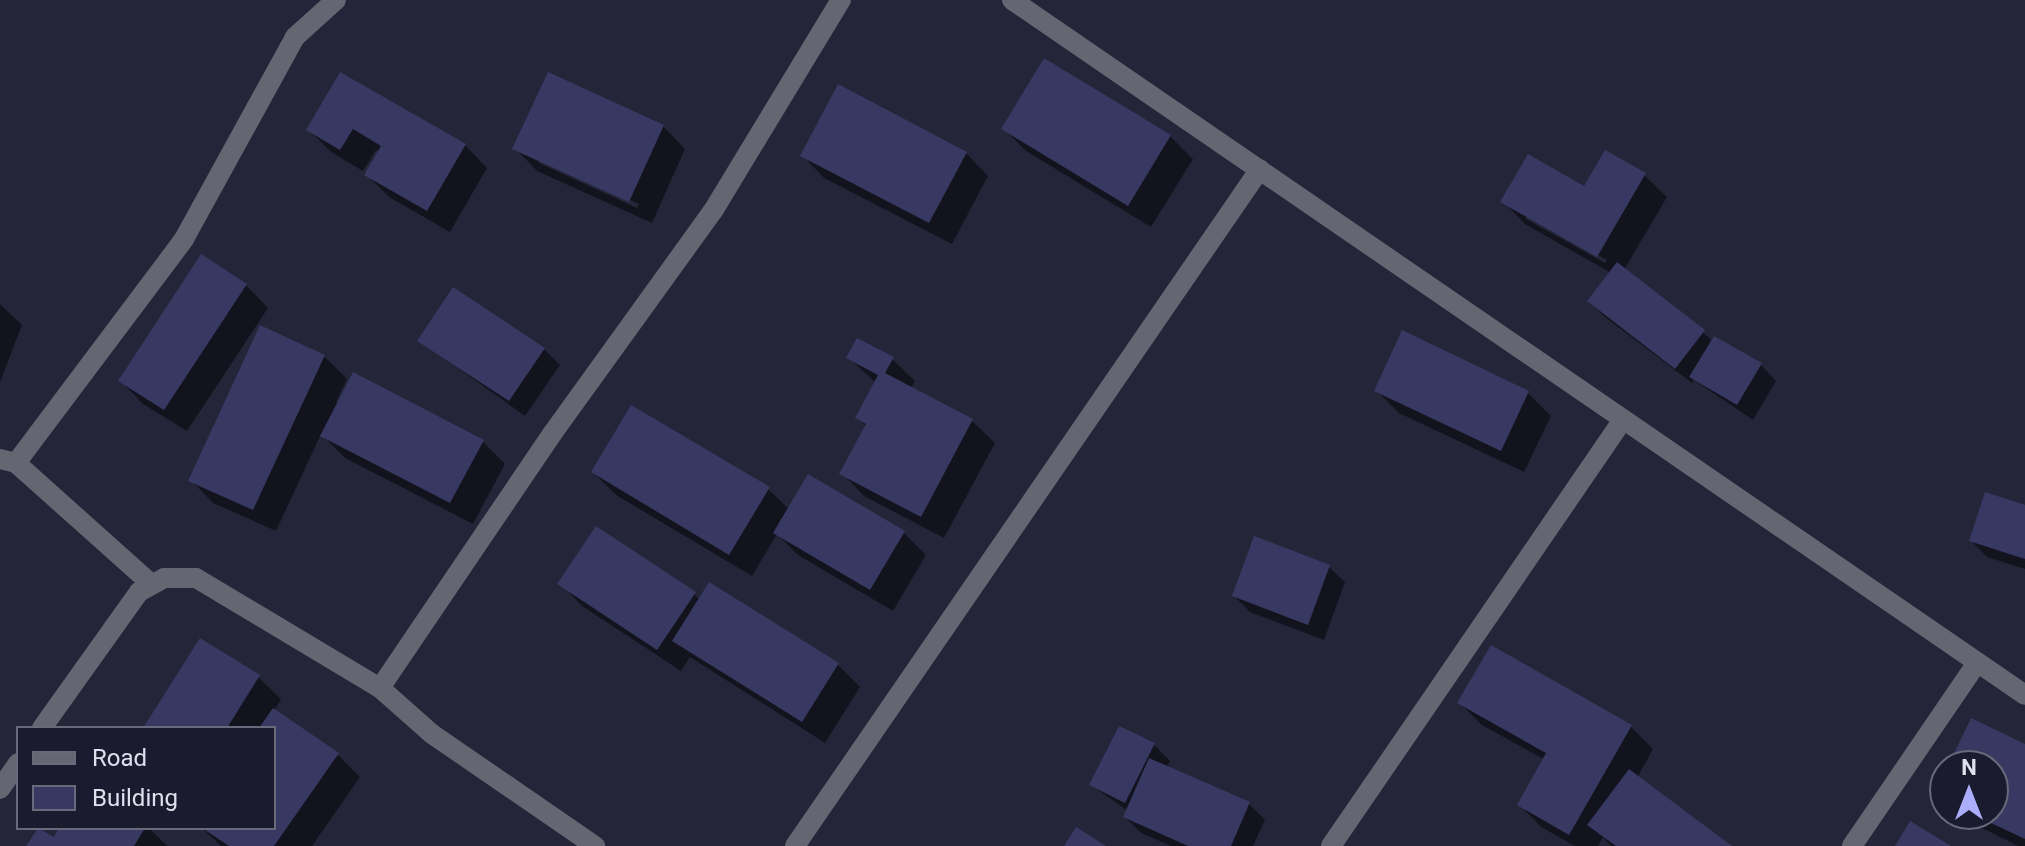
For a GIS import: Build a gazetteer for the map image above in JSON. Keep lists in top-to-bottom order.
{
  "legend": ["Road", "Building"],
  "north": "top"
}
